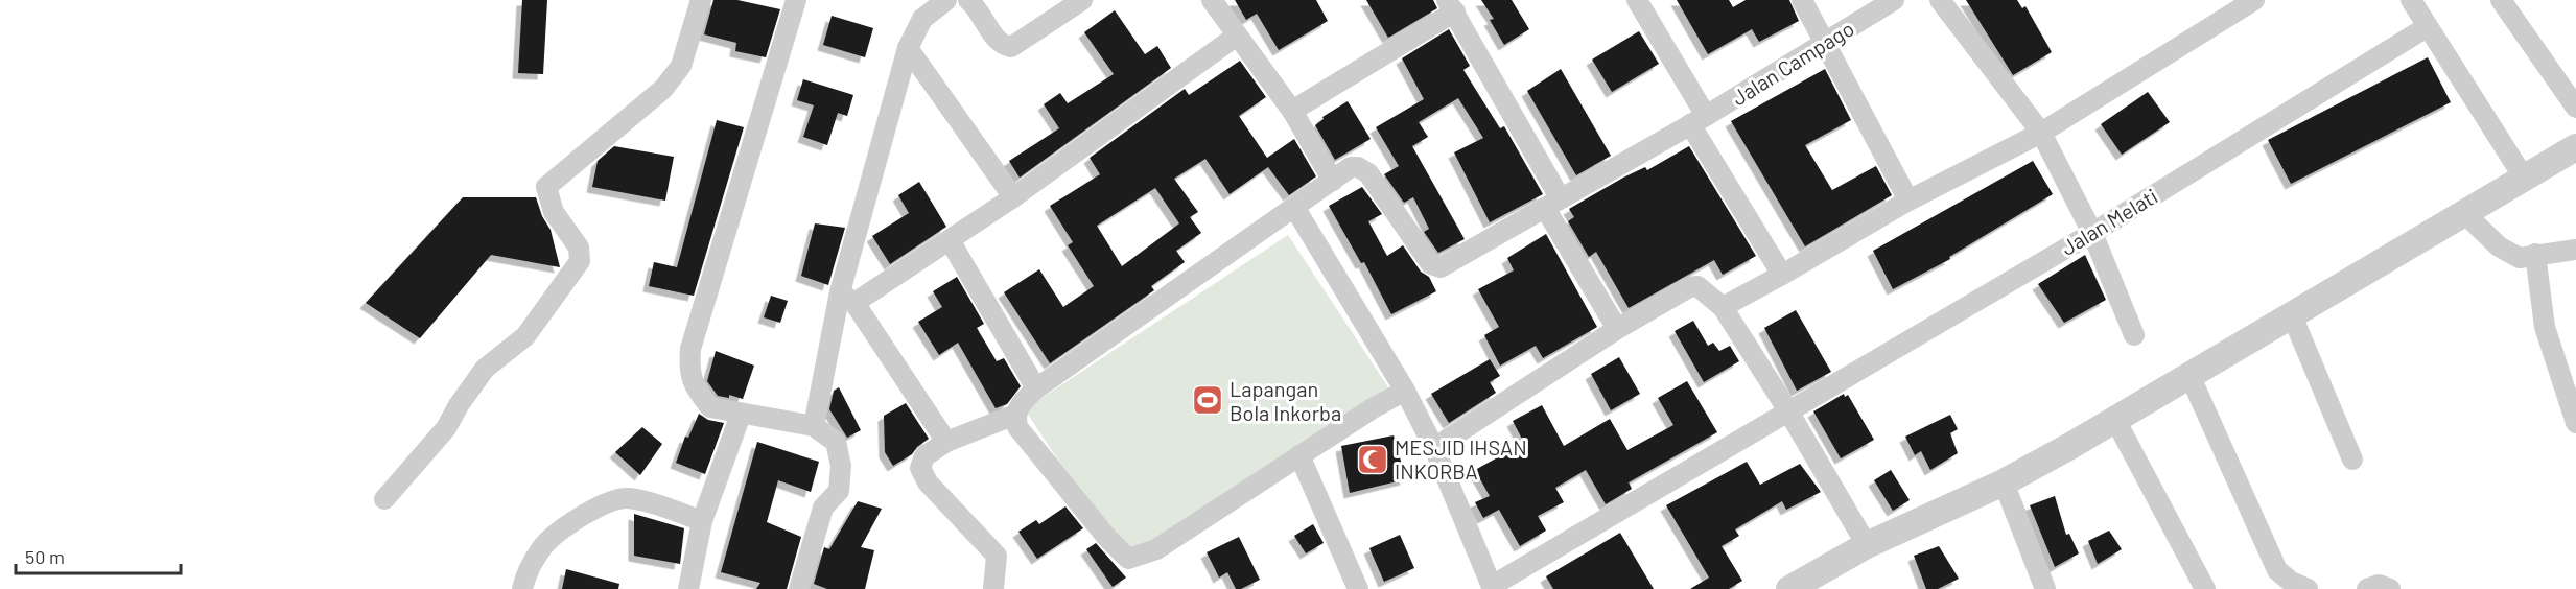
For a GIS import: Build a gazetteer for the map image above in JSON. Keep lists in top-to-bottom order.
{
  "streets": {
    "street": ["Jalan Campago", "Jalan Melati"]
  },
  "places": {
    "sports": ["Lapangan Bola Inkorba"],
    "mosque": ["MESJID IHSAN INKORBA"]
  },
  "scale_bar": "50 m"
}
